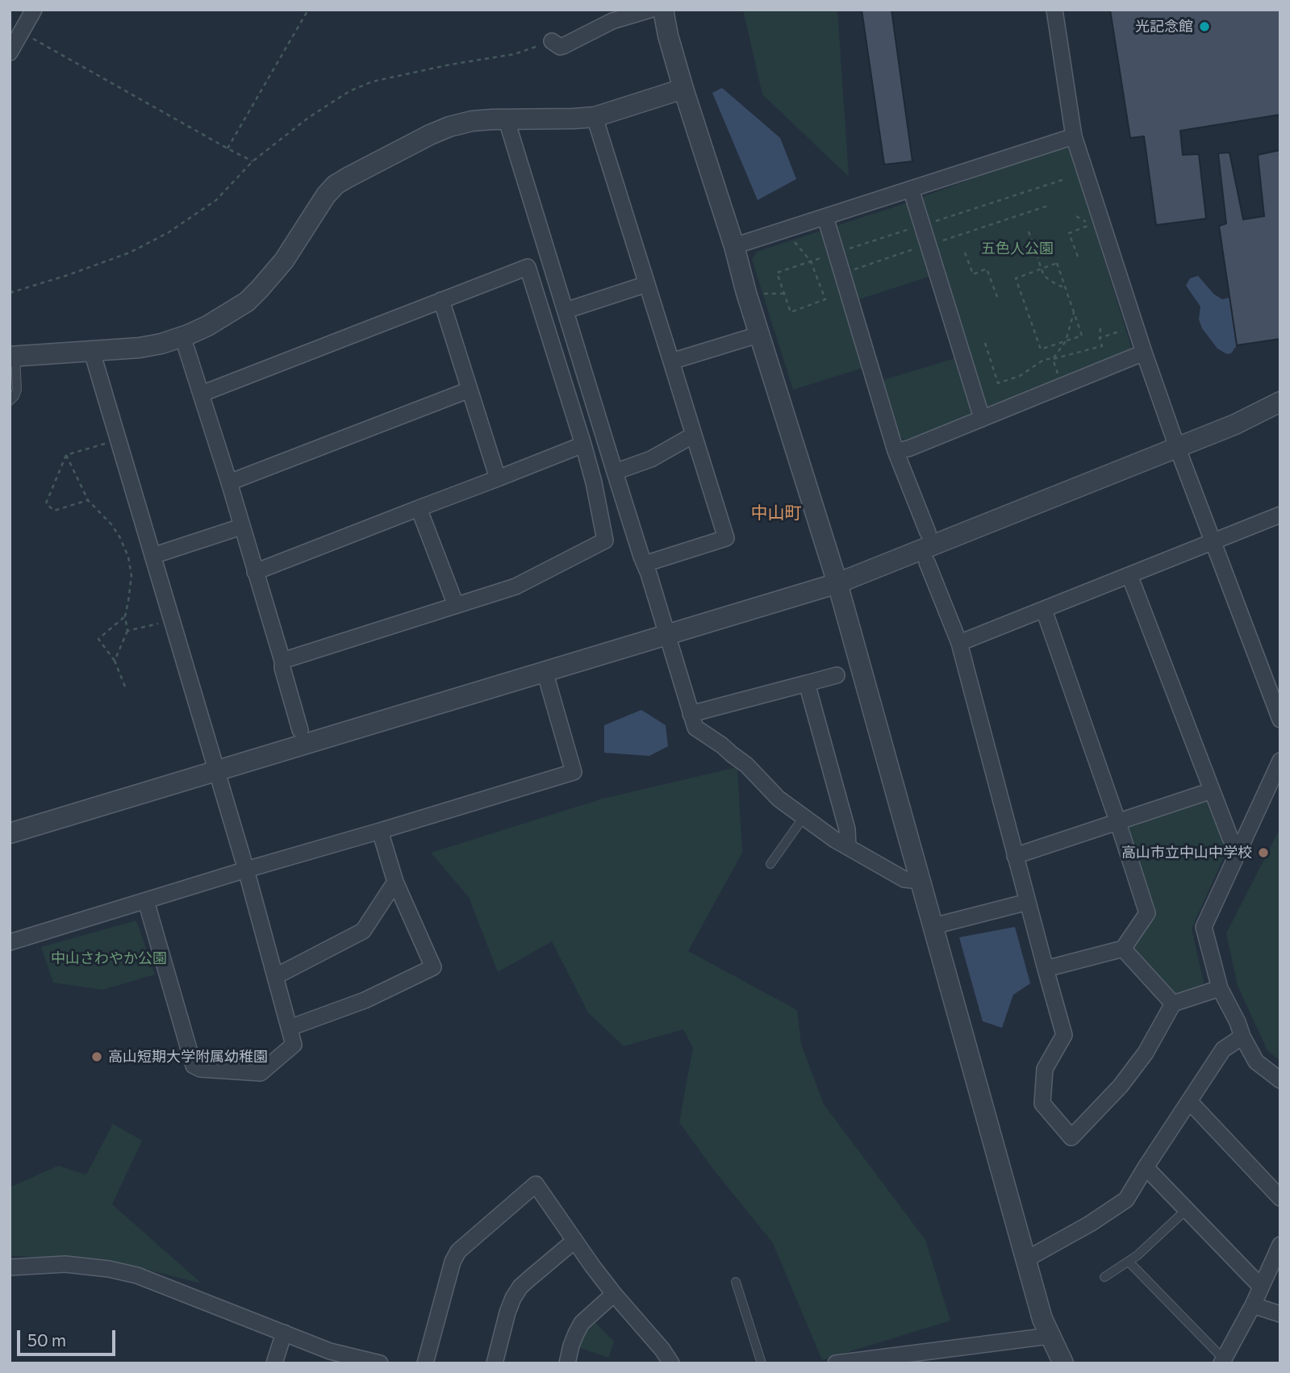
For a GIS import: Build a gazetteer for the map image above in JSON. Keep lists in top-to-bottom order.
{
  "districts": ["中山町"],
  "parks": ["五色人公園", "中山さわやか公園"],
  "places": ["光記念館", "高山市立中山中学校", "高山短期大学附属幼稚園"],
  "scale_bar": "50 m"
}
